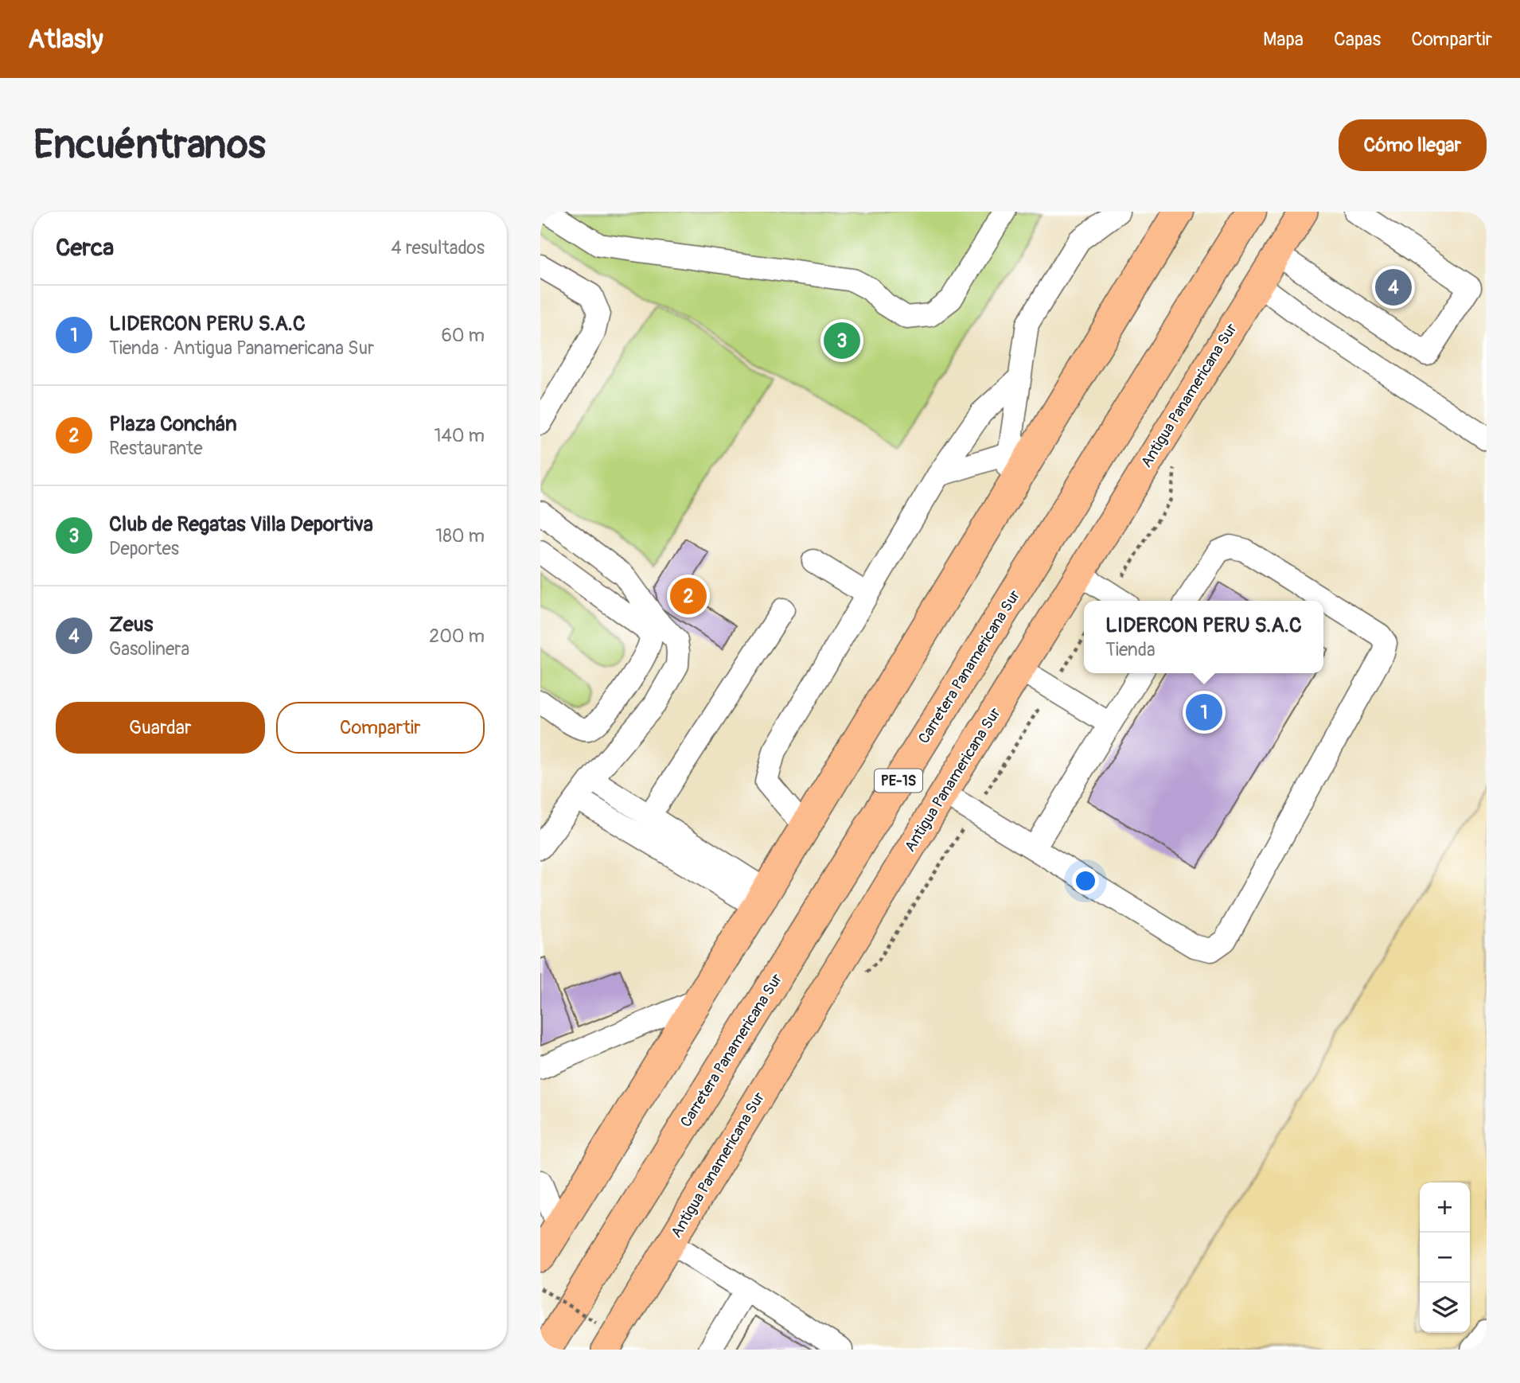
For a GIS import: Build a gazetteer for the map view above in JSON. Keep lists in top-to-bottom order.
{
  "streets": {
    "highway": ["Carretera Panamericana Sur", "PE-1S"],
    "main road": ["Antigua Panamericana Sur"]
  },
  "page": {
    "header": "Atlasly",
    "nav": ["Mapa", "Capas", "Compartir"],
    "buttons": [
      "Cómo llegar",
      ["Guardar", "Compartir"]
    ],
    "title": "Encuéntranos",
    "heading": ["Cerca", "4 resultados"],
    "pins": [
      "4",
      "3",
      "2",
      "1"
    ],
    "list": [
      {
        "mark": "1",
        "name": "LIDERCON PERU S.A.C",
        "note": "Tienda · Antigua Panamericana Sur",
        "value": "60 m"
      },
      {
        "mark": "2",
        "name": "Plaza Conchán",
        "note": "Restaurante",
        "value": "140 m"
      },
      {
        "mark": "3",
        "name": "Club de Regatas Villa Deportiva",
        "note": "Deportes",
        "value": "180 m"
      },
      {
        "mark": "4",
        "name": "Zeus",
        "note": "Gasolinera",
        "value": "200 m"
      }
    ],
    "popup": ["LIDERCON PERU S.A.C", "Tienda"],
    "map_buttons": ["+", "−"]
  }
}
